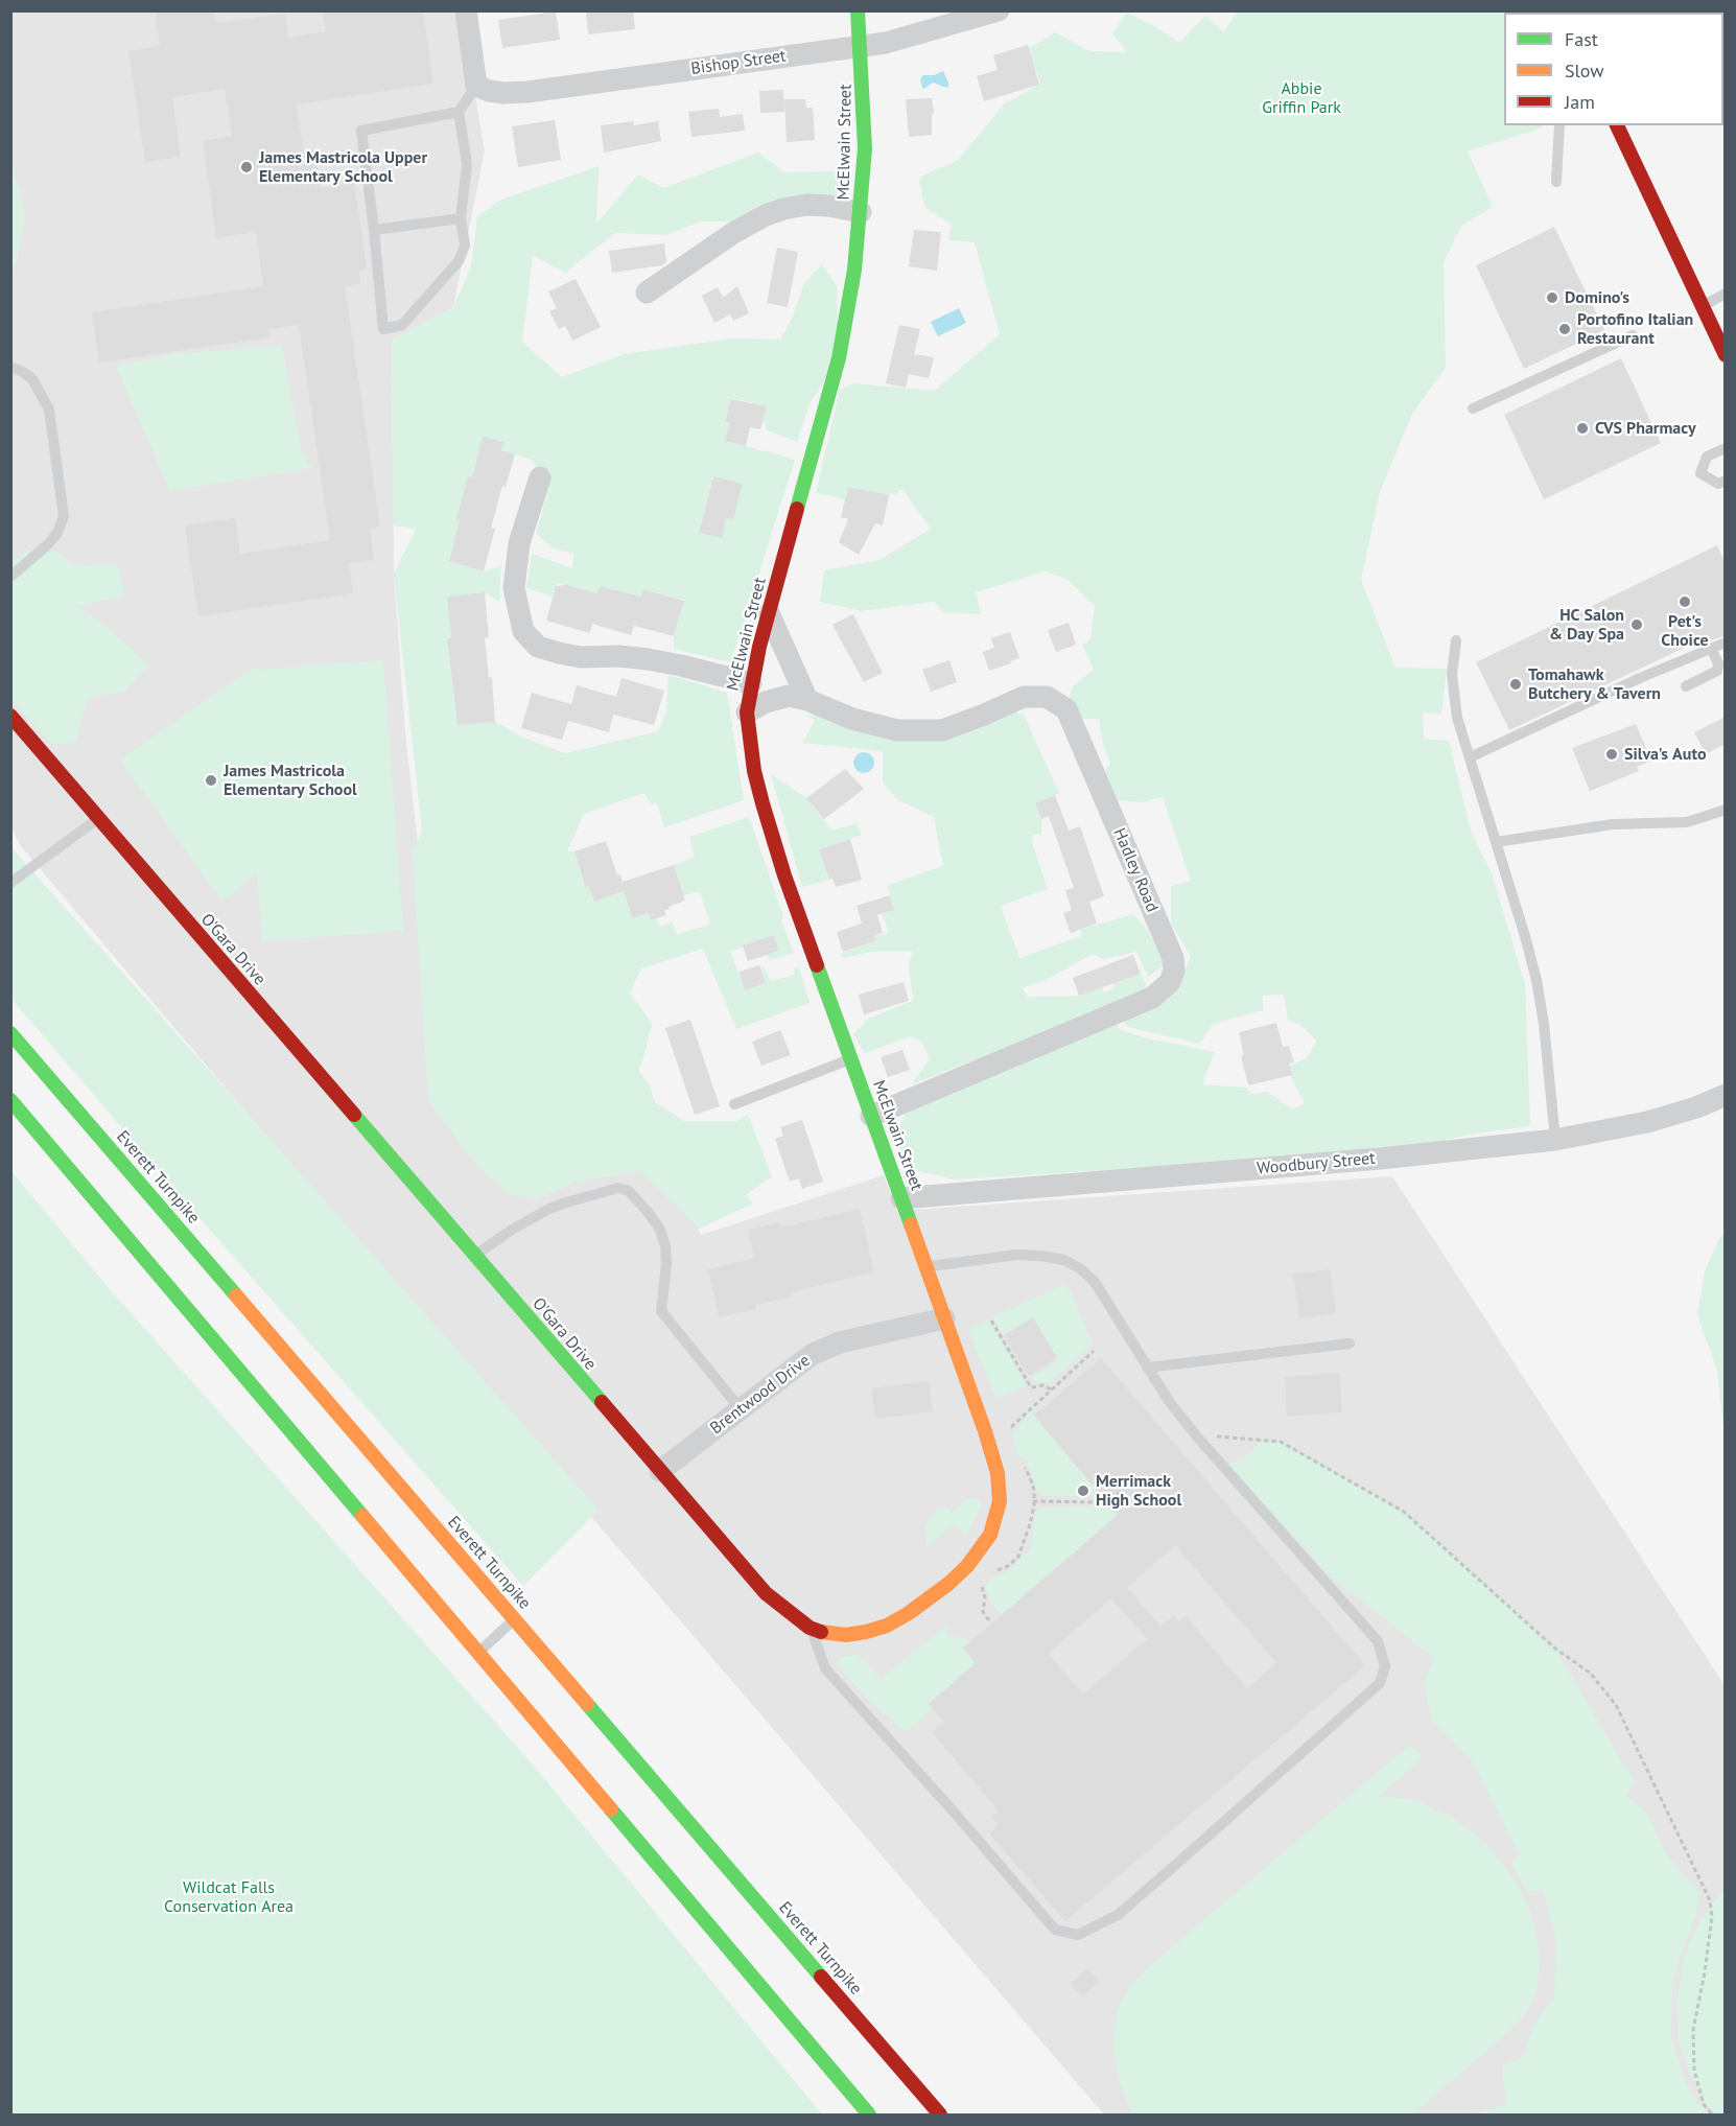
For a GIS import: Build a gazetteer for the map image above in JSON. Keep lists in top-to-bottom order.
{
  "streets": {
    "main road": ["McElwain Street", "O'Gara Drive", "Everett Turnpike"],
    "street": [
      "Bishop Street",
      "Hadley Road",
      "Woodbury Street",
      "Brentwood Drive"
    ]
  },
  "crossings": [
    ["Bishop Street", "McElwain Street"],
    ["McElwain Street", "Hadley Road"],
    ["McElwain Street", "O'Gara Drive"],
    ["McElwain Street", "Woodbury Street"],
    ["McElwain Street", "Brentwood Drive"],
    ["O'Gara Drive", "Brentwood Drive"]
  ],
  "parks": ["Abbie Griffin Park", "Wildcat Falls Conservation Area"],
  "places": [
    "James Mastricola Upper Elementary School",
    "Domino's",
    "Portofino Italian Restaurant",
    "CVS Pharmacy",
    "Pet's Choice",
    "HC Salon & Day Spa",
    "Tomahawk Butchery & Tavern",
    "Silva's Auto",
    "James Mastricola Elementary School",
    "Merrimack High School"
  ],
  "legend": ["Fast", "Slow", "Jam"]
}
